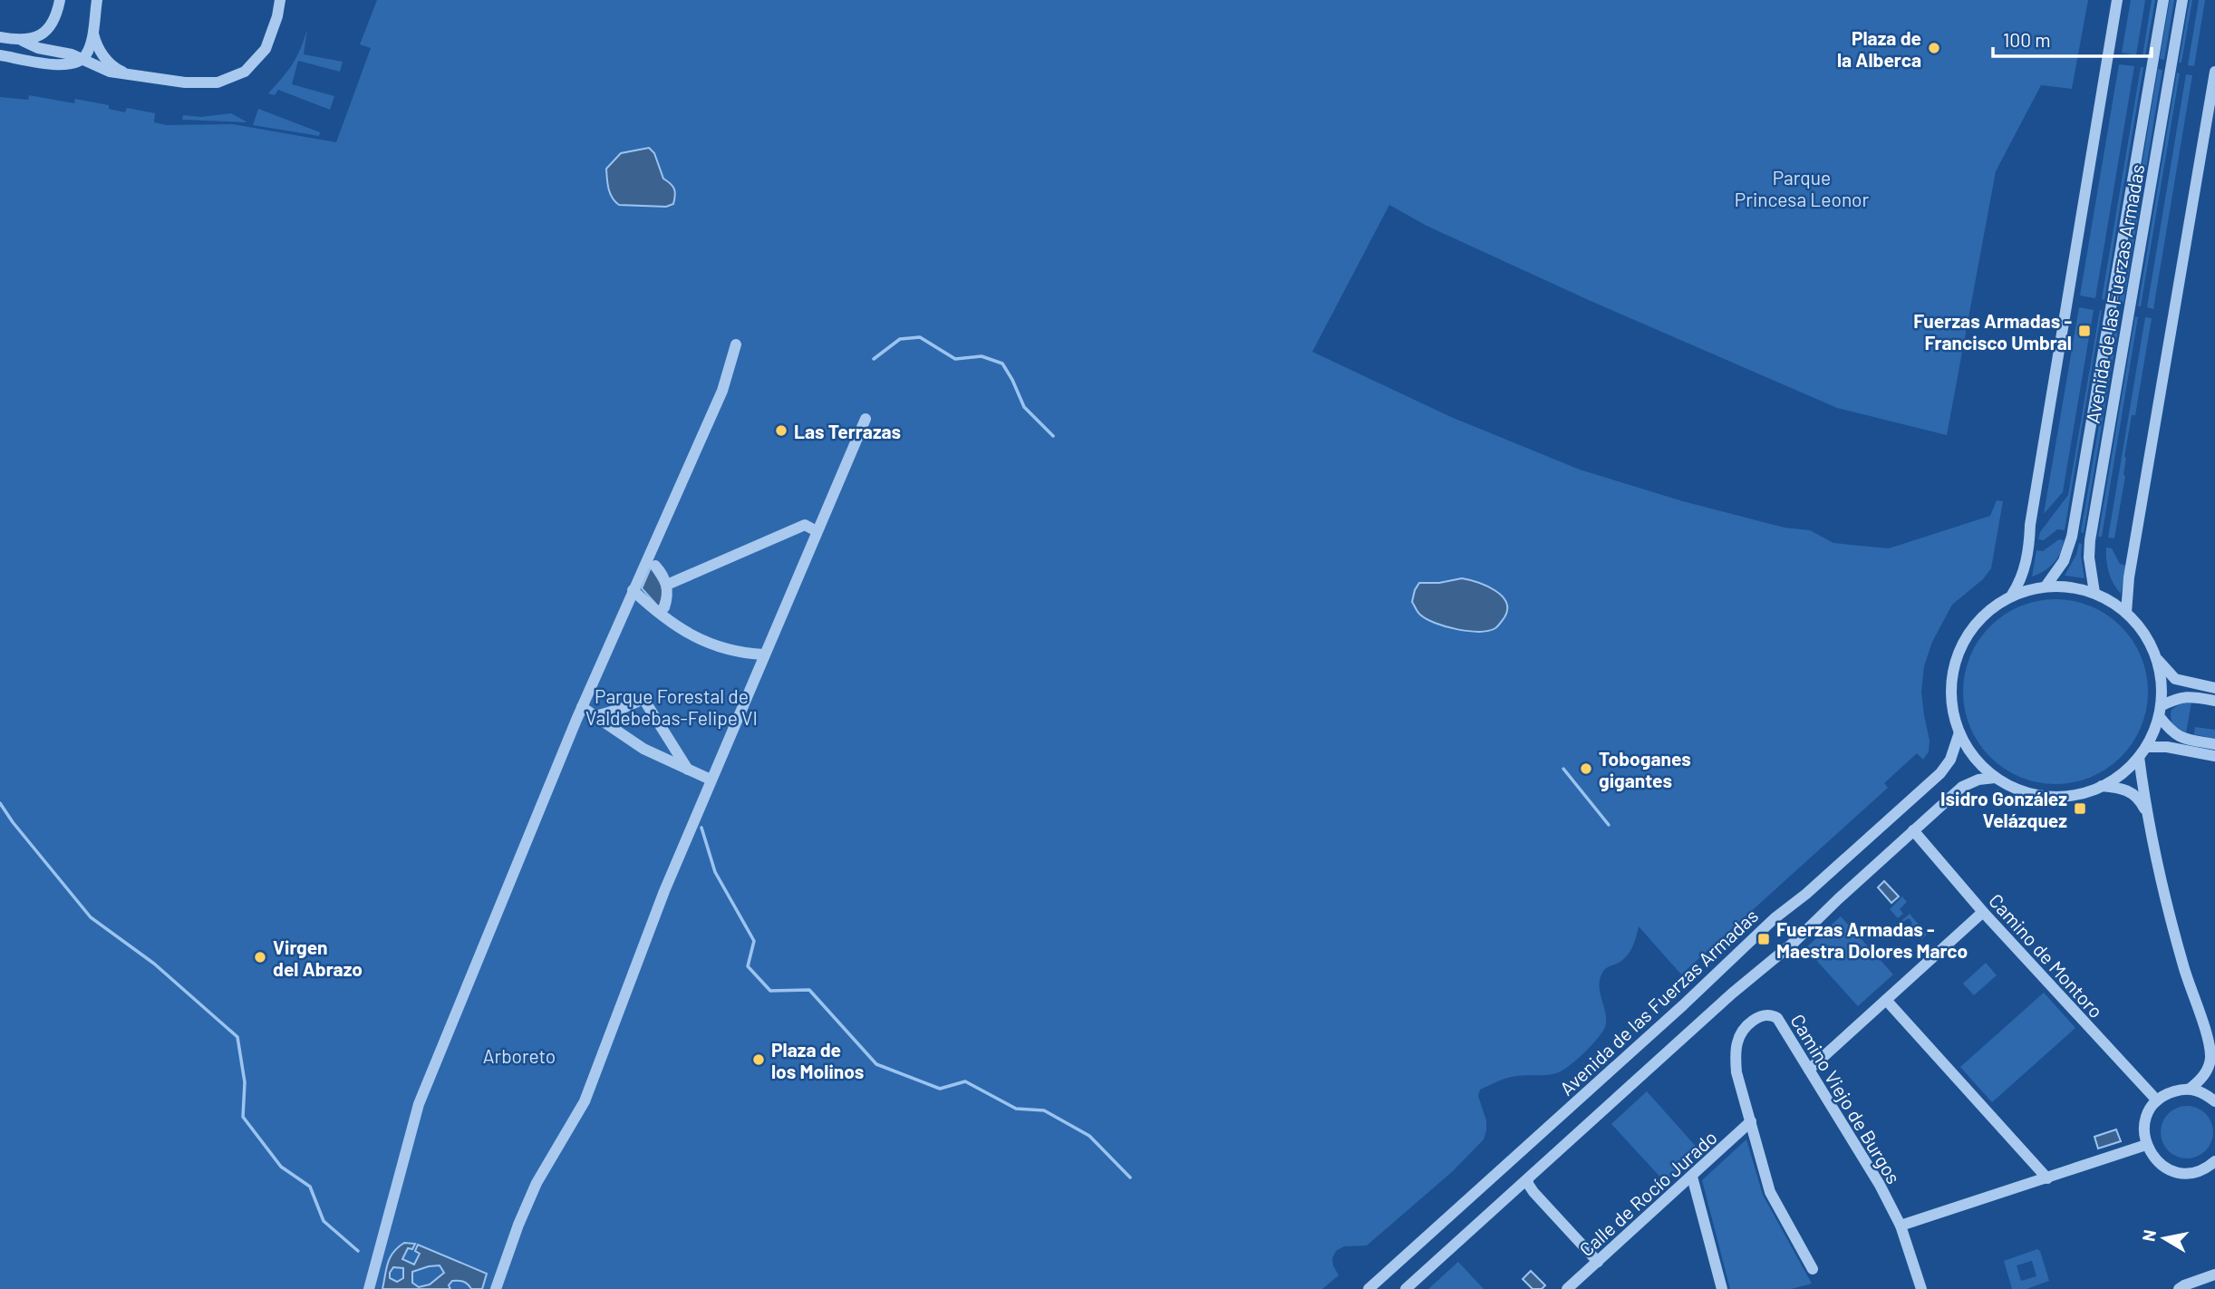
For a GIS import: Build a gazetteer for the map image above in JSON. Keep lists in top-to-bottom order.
{
  "streets": {
    "street": [
      "Avenida de las Fuerzas Armadas",
      "Camino de Montoro",
      "Camino Viejo de Burgos",
      "Calle de Rocío Jurado"
    ]
  },
  "crossings": [
    ["Camino Viejo de Burgos", "Calle de Rocío Jurado"]
  ],
  "parks": ["Parque Princesa Leonor", "Parque Forestal de Valdebebas-Felipe VI", "Arboreto"],
  "places": {
    "other": [
      "Plaza de la Alberca",
      "Las Terrazas",
      "Toboganes gigantes",
      "Virgen del Abrazo",
      "Plaza de los Molinos"
    ],
    "transit": ["Fuerzas Armadas - Francisco Umbral", "Isidro González Velázquez", "Fuerzas Armadas - Maestra Dolores Marco"]
  },
  "scale_bar": "100 m",
  "north": "left"
}
